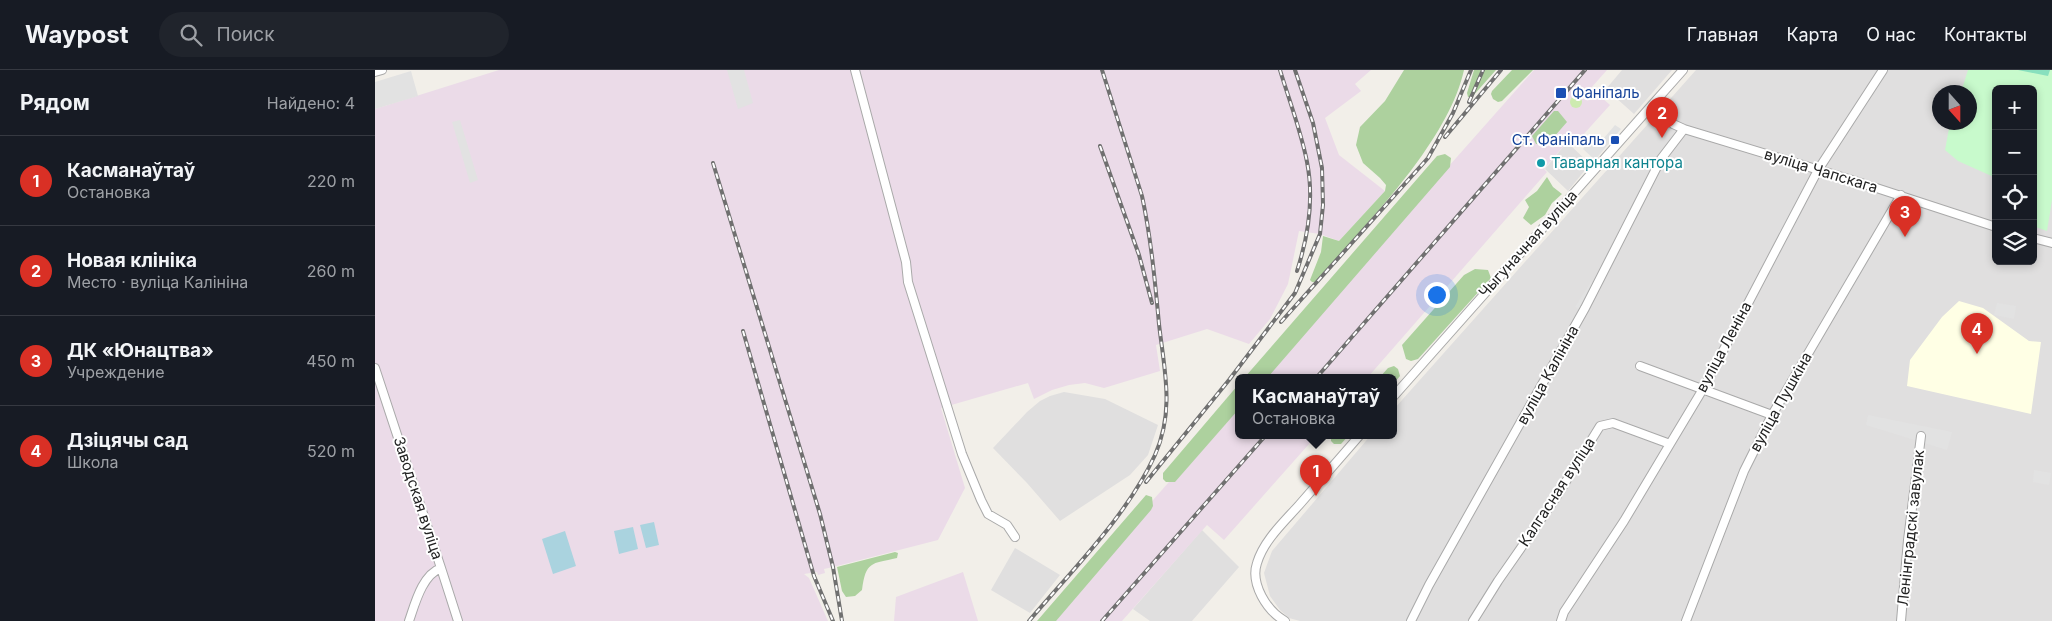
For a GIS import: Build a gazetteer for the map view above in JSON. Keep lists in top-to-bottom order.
{
  "streets": {
    "street": [
      "вуліца Чапскага",
      "Чыгуначная вуліца",
      "вуліца Леніна",
      "вуліца Калініна",
      "вуліца Пушкіна",
      "Калгасная вуліца",
      "Заводская вуліца",
      "Ленінградскі завулак"
    ]
  },
  "crossings": [
    ["вуліца Чапскага", "Чыгуначная вуліца"],
    ["вуліца Чапскага", "вуліца Леніна"],
    ["вуліца Чапскага", "вуліца Калініна"],
    ["вуліца Чапскага", "вуліца Пушкіна"],
    ["вуліца Леніна", "Калгасная вуліца"]
  ],
  "places": {
    "transit": ["Фаніпаль", "Ст. Фаніпаль"],
    "other": ["Таварная кантора"]
  },
  "north": "bottom",
  "page": {
    "header": "Waypost",
    "search": "Поиск",
    "nav": [
      "Главная",
      "Карта",
      "О нас",
      "Контакты"
    ],
    "heading": ["Рядом", "Найдено: 4"],
    "map_buttons": ["+", "−"],
    "pins": [
      "2",
      "3",
      "4",
      "1"
    ],
    "list": [
      {
        "mark": "1",
        "name": "Касманаўтаў",
        "note": "Остановка",
        "value": "220 m"
      },
      {
        "mark": "2",
        "name": "Новая клініка",
        "note": "Место · вуліца Калініна",
        "value": "260 m"
      },
      {
        "mark": "3",
        "name": "ДК «Юнацтва»",
        "note": "Учреждение",
        "value": "450 m"
      },
      {
        "mark": "4",
        "name": "Дзіцячы сад",
        "note": "Школа",
        "value": "520 m"
      }
    ],
    "popup": ["Касманаўтаў", "Остановка"]
  }
}
